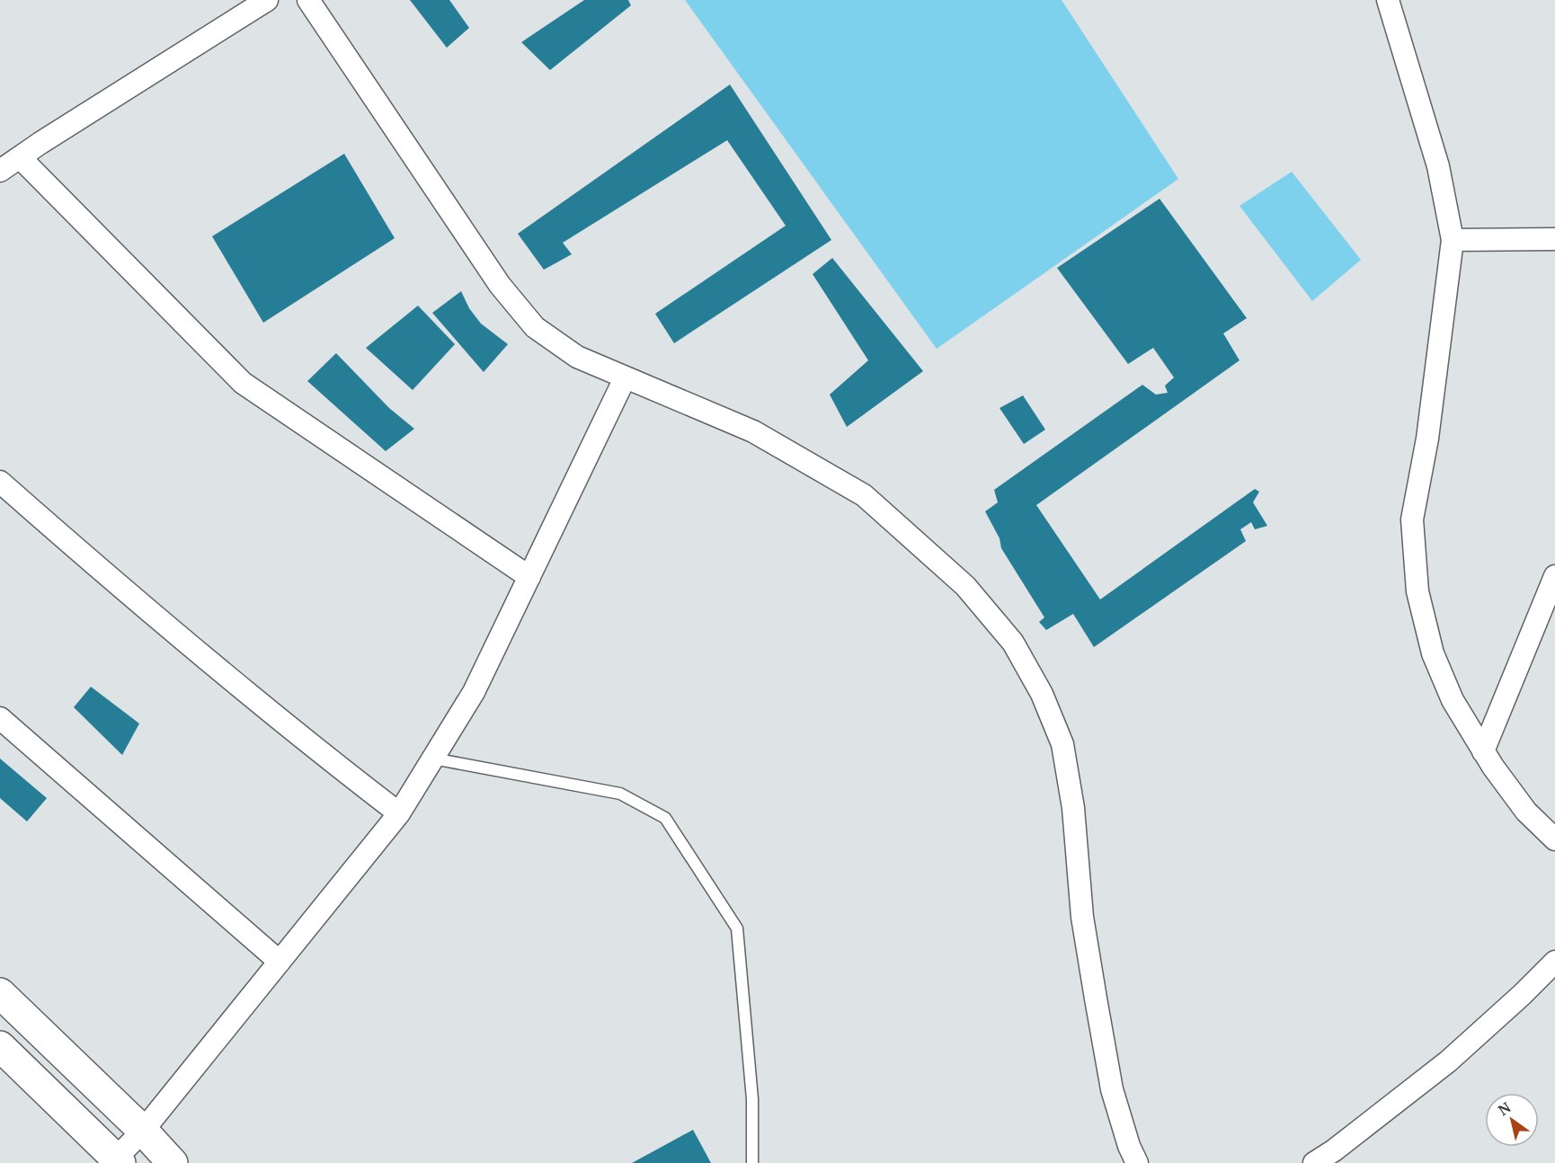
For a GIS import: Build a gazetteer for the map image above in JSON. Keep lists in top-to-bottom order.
{
  "north": "top left"
}
